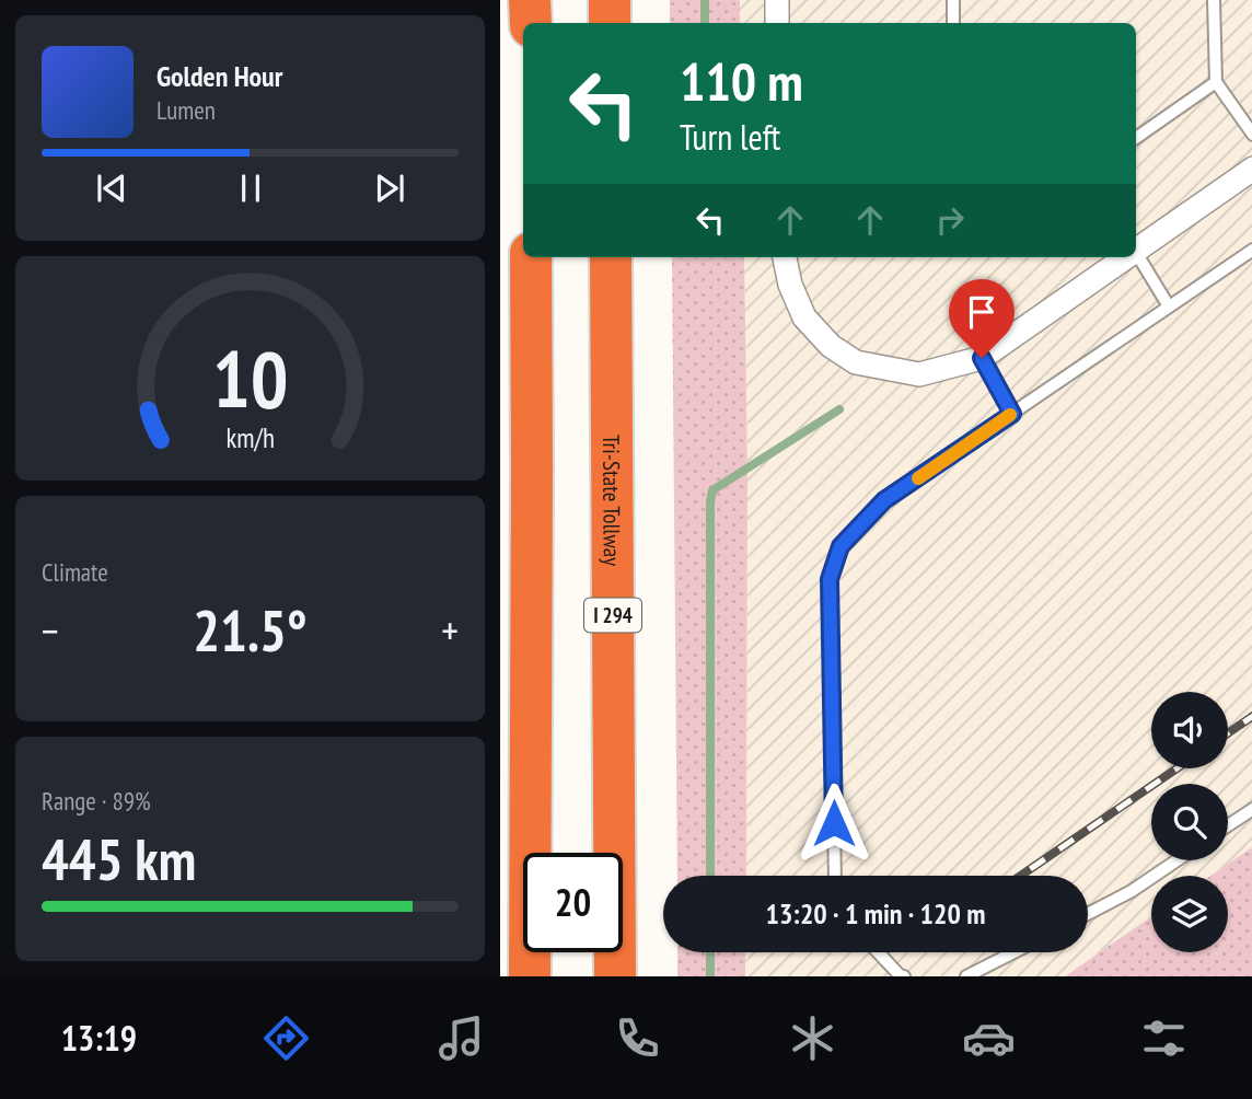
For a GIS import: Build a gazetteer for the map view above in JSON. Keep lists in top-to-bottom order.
{
  "streets": {
    "highway": ["Tri-State Tollway", "I 294"]
  },
  "page": {
    "turn": ["110 m", "Turn left"],
    "song": ["Golden Hour", "Lumen"],
    "tile": [
      "Climate",
      ["Range · 89%", "445 km"]
    ],
    "heat": ["−", "21.5°", "+"],
    "limit": "20",
    "trip": "13:20 · 1 min · 120 m",
    "tabs": "13:19",
    "gauge": ["10", "km/h"]
  }
}
